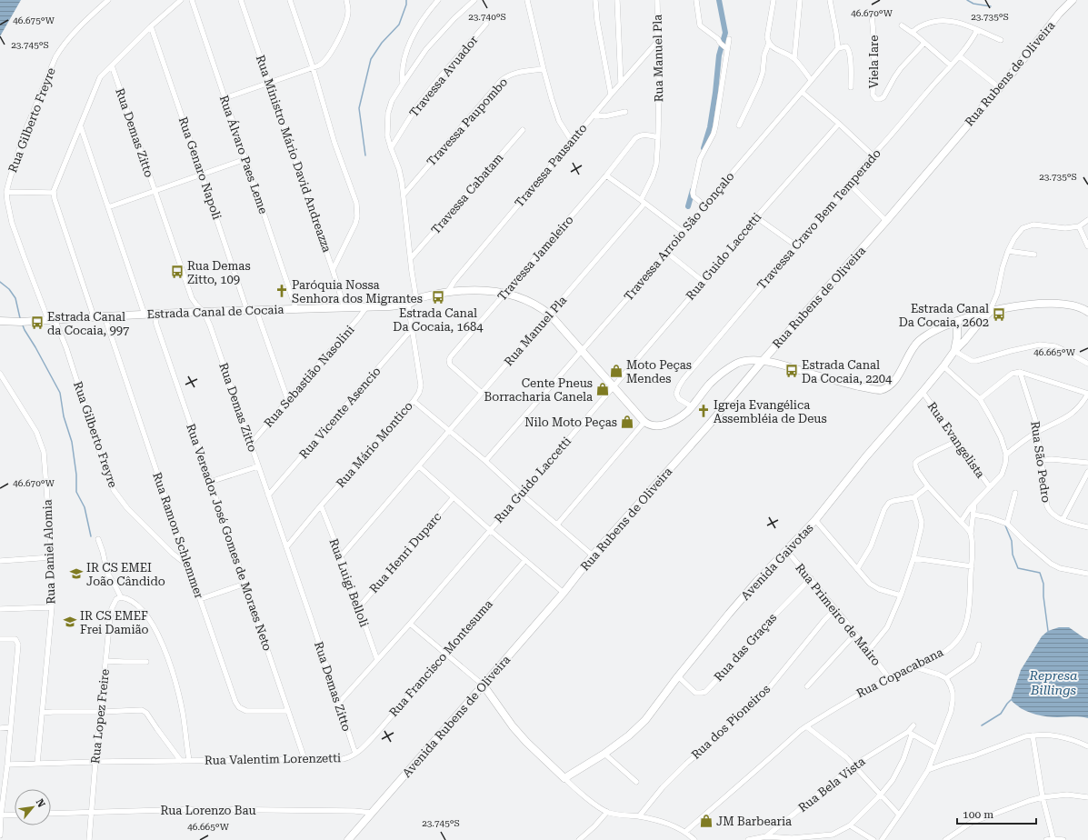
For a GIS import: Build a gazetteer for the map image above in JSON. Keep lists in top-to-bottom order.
{
  "streets": {
    "street": [
      "Rua Manuel Pla",
      "Viela Iare",
      "Rua Rubens de Oliveira",
      "Travessa Avuador",
      "Rua Gilberto Freyre",
      "Travessa Paupombo",
      "Rua Demas Zitto",
      "Rua Ministro Mário David Andreazza",
      "Rua Álvaro Paes Leme",
      "Travessa Pausanto",
      "Rua Genaro Napoli",
      "Travessa Cabatam",
      "Travessa Cravo Bem Temperado",
      "Travessa Arroio São Gonçalo",
      "Rua Guido Laccetti",
      "Travessa Jameleiro",
      "Estrada Canal de Cocaia",
      "Rua Sebastião Nasolini",
      "Rua Vicente Asencio",
      "Rua Evangelista",
      "Rua Mário Montico",
      "Rua São Pedro",
      "Rua Ramon Schlemmer",
      "Rua Vereador José Gomes de Moraes Neto",
      "Rua Daniel Alomia",
      "Rua Henri Duparc",
      "Avenida Gaivotas",
      "Rua Luigi Belloli",
      "Rua Primeiro de Mairo",
      "Rua das Graças",
      "Rua Francisco Montesuma",
      "Rua Copacabana",
      "Rua Lopez Freire",
      "Avenida Rubens de Oliveira",
      "Rua dos Pioneiros",
      "Rua Valentim Lorenzetti",
      "Rua Bela Vista",
      "Rua Lorenzo Bau"
    ]
  },
  "crossings": [
    ["Rua Manuel Pla", "Travessa Pausanto"],
    ["Rua Manuel Pla", "Travessa Jameleiro"],
    ["Rua Manuel Pla", "Estrada Canal de Cocaia"],
    ["Rua Manuel Pla", "Rua Luigi Belloli"],
    ["Rua Rubens de Oliveira", "Avenida Rubens de Oliveira"],
    ["Rua Gilberto Freyre", "Estrada Canal de Cocaia"],
    ["Rua Gilberto Freyre", "Rua Ramon Schlemmer"],
    ["Rua Demas Zitto", "Rua Guido Laccetti"],
    ["Rua Demas Zitto", "Estrada Canal de Cocaia"],
    ["Rua Demas Zitto", "Rua Sebastião Nasolini"],
    ["Rua Demas Zitto", "Rua Vicente Asencio"],
    ["Rua Demas Zitto", "Rua Mário Montico"],
    ["Rua Demas Zitto", "Rua Francisco Montesuma"],
    ["Rua Demas Zitto", "Rua Valentim Lorenzetti"],
    ["Rua Ministro Mário David Andreazza", "Estrada Canal de Cocaia"],
    ["Rua Álvaro Paes Leme", "Estrada Canal de Cocaia"],
    ["Travessa Pausanto", "Estrada Canal de Cocaia"],
    ["Rua Genaro Napoli", "Estrada Canal de Cocaia"],
    ["Travessa Arroio São Gonçalo", "Estrada Canal de Cocaia"],
    ["Rua Guido Laccetti", "Estrada Canal de Cocaia"],
    ["Rua Guido Laccetti", "Rua Luigi Belloli"],
    ["Travessa Jameleiro", "Estrada Canal de Cocaia"],
    ["Estrada Canal de Cocaia", "Rua Sebastião Nasolini"],
    ["Estrada Canal de Cocaia", "Rua Mário Montico"],
    ["Estrada Canal de Cocaia", "Rua Ramon Schlemmer"],
    ["Estrada Canal de Cocaia", "Rua Vereador José Gomes de Moraes Neto"],
    ["Rua Vicente Asencio", "Rua Mário Montico"],
    ["Rua Evangelista", "Avenida Gaivotas"],
    ["Rua Mário Montico", "Rua Luigi Belloli"],
    ["Rua Ramon Schlemmer", "Rua Vereador José Gomes de Moraes Neto"],
    ["Rua Vereador José Gomes de Moraes Neto", "Rua Valentim Lorenzetti"],
    ["Rua Daniel Alomia", "Rua Valentim Lorenzetti"],
    ["Rua Henri Duparc", "Rua Luigi Belloli"],
    ["Avenida Gaivotas", "Rua Primeiro de Mairo"],
    ["Avenida Gaivotas", "Rua das Graças"],
    ["Rua Primeiro de Mairo", "Rua das Graças"],
    ["Rua Primeiro de Mairo", "Rua Copacabana"],
    ["Rua Primeiro de Mairo", "Rua dos Pioneiros"],
    ["Rua Francisco Montesuma", "Rua Valentim Lorenzetti"],
    ["Rua Lopez Freire", "Rua Valentim Lorenzetti"],
    ["Rua Lopez Freire", "Rua Lorenzo Bau"],
    ["Avenida Rubens de Oliveira", "Rua Lorenzo Bau"]
  ],
  "water": ["Represa Billings"],
  "places": {
    "bus stop": [
      "Rua Demas Zitto, 109",
      "Estrada Canal Da Cocaia, 1684",
      "Estrada Canal Da Cocaia, 2602",
      "Estrada Canal da Cocaia, 997",
      "Estrada Canal Da Cocaia, 2204"
    ],
    "church": ["Paróquia Nossa Senhora dos Migrantes", "Igreja Evangélica Assembléia de Deus"],
    "shop": [
      "Moto Peças Mendes",
      "Cente Pneus Borracharia Canela",
      "Nilo Moto Peças",
      "JM Barbearia"
    ],
    "school or university": ["IR CS EMEI João Cândido", "IR CS EMEF Frei Damião"]
  },
  "scale_bar": "100 m",
  "north": "top right",
  "coordinates": [
    "46.670°W",
    "23.740°S",
    "23.735°S",
    "46.675°W",
    "23.745°S",
    "46.665°W"
  ]
}
